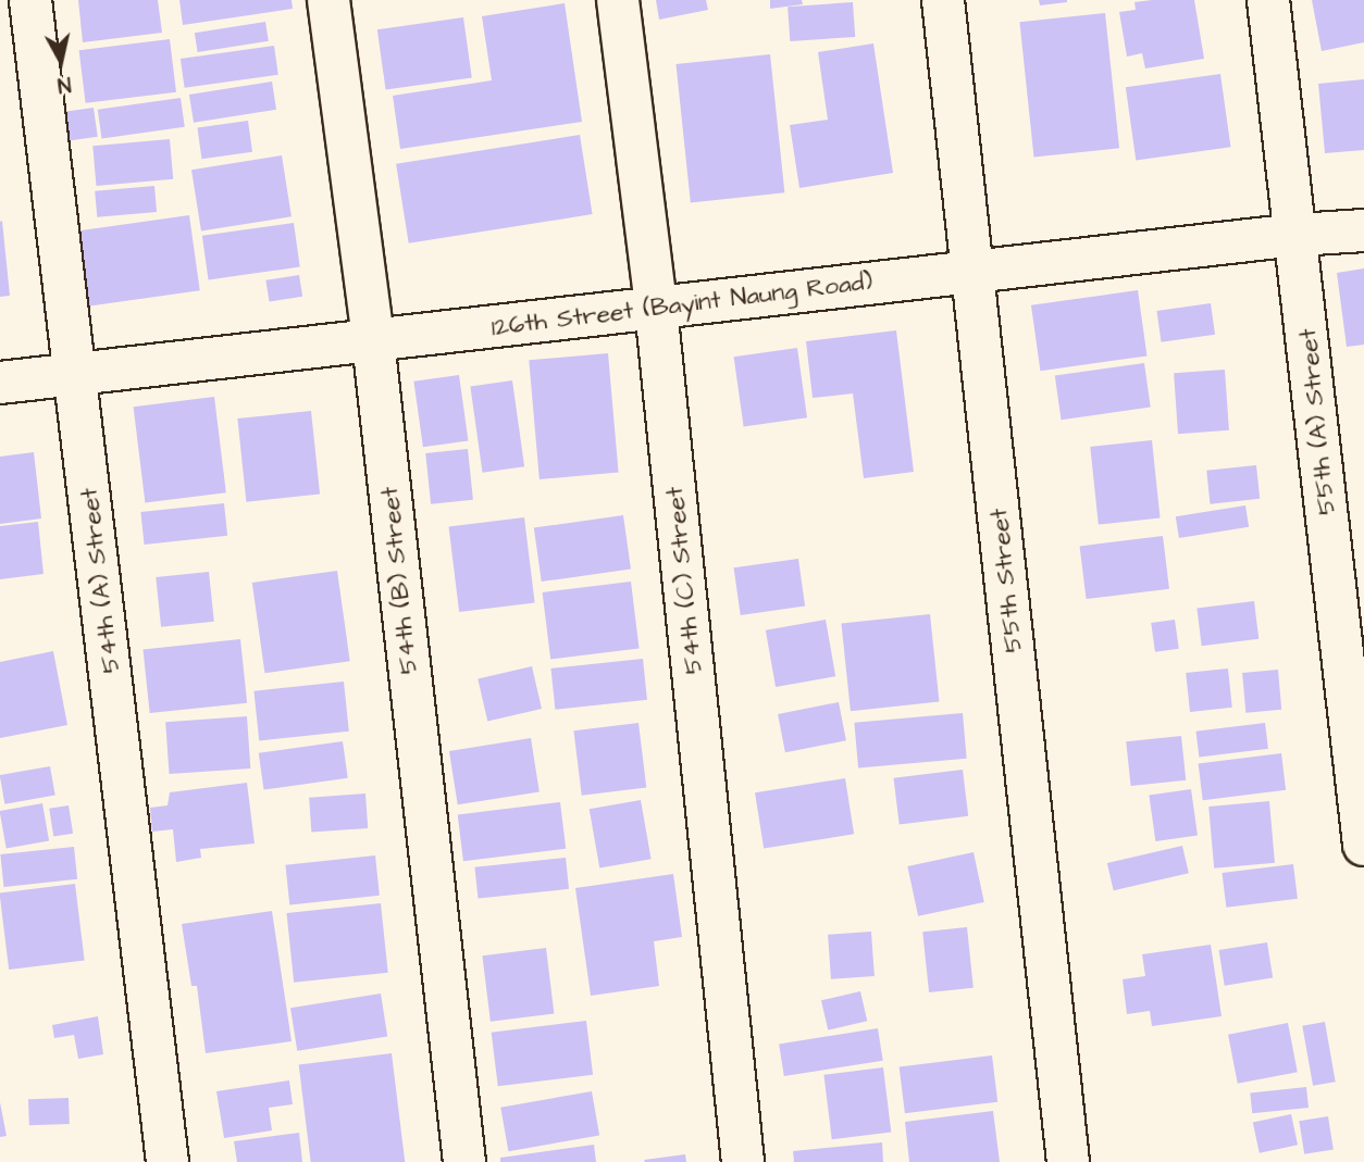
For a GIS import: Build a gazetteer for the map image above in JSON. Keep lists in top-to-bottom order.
{
  "streets": {
    "street": [
      "126th Street (Bayint Naung Road)",
      "55th (A) Street",
      "54th (A) Street",
      "54th (B) Street",
      "54th (C) Street",
      "55th Street"
    ]
  },
  "crossings": [
    ["126th Street (Bayint Naung Road)", "55th (A) Street"],
    ["126th Street (Bayint Naung Road)", "54th (A) Street"],
    ["126th Street (Bayint Naung Road)", "54th (B) Street"],
    ["126th Street (Bayint Naung Road)", "54th (C) Street"],
    ["126th Street (Bayint Naung Road)", "55th Street"]
  ],
  "north": "bottom"
}
